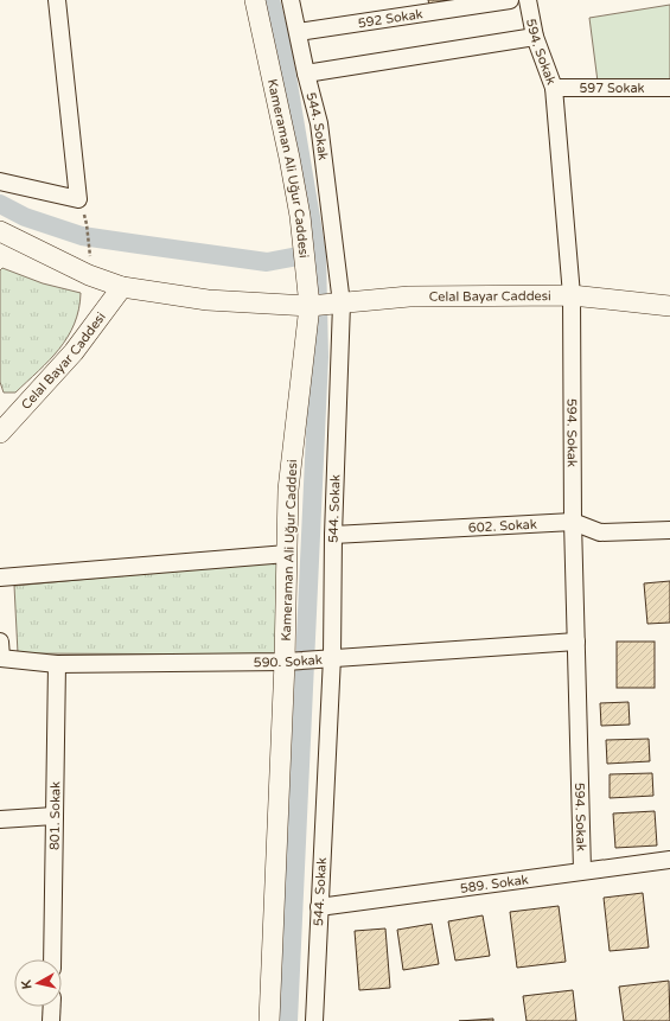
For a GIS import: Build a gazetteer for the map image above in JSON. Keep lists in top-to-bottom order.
{
  "streets": {
    "street": [
      "592 Sokak",
      "594. Sokak",
      "597 Sokak",
      "544. Sokak",
      "Kameraman Ali Uğur Caddesi",
      "Celal Bayar Caddesi",
      "602. Sokak",
      "590. Sokak",
      "801. Sokak",
      "589. Sokak"
    ]
  },
  "crossings": [
    ["592 Sokak", "544. Sokak"],
    ["594. Sokak", "597 Sokak"],
    ["594. Sokak", "Celal Bayar Caddesi"],
    ["594. Sokak", "602. Sokak"],
    ["594. Sokak", "590. Sokak"],
    ["594. Sokak", "589. Sokak"],
    ["544. Sokak", "Celal Bayar Caddesi"],
    ["544. Sokak", "602. Sokak"],
    ["544. Sokak", "590. Sokak"],
    ["544. Sokak", "589. Sokak"],
    ["Kameraman Ali Uğur Caddesi", "Celal Bayar Caddesi"],
    ["Kameraman Ali Uğur Caddesi", "590. Sokak"],
    ["590. Sokak", "801. Sokak"]
  ],
  "north": "left"
}
